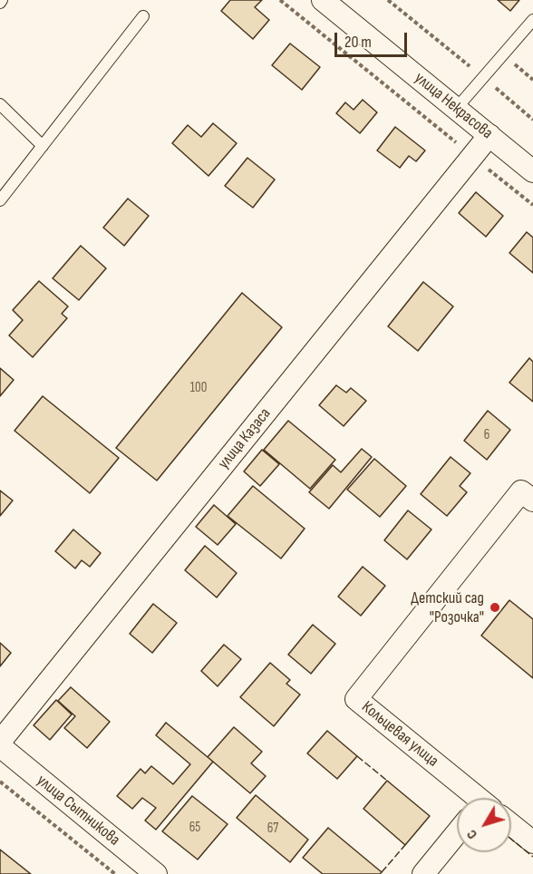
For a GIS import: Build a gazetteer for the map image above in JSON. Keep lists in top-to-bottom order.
{
  "streets": {
    "street": [
      "улица Некрасова",
      "улица Казаса",
      "Кольцевая улица",
      "улица Сытникова"
    ]
  },
  "crossings": [
    ["улица Некрасова", "улица Казаса"]
  ],
  "places": ["Детский сад \"Розочка\""],
  "house_numbers": [
    "100",
    "6",
    "65",
    "67"
  ],
  "scale_bar": "20 m",
  "north": "bottom left"
}
